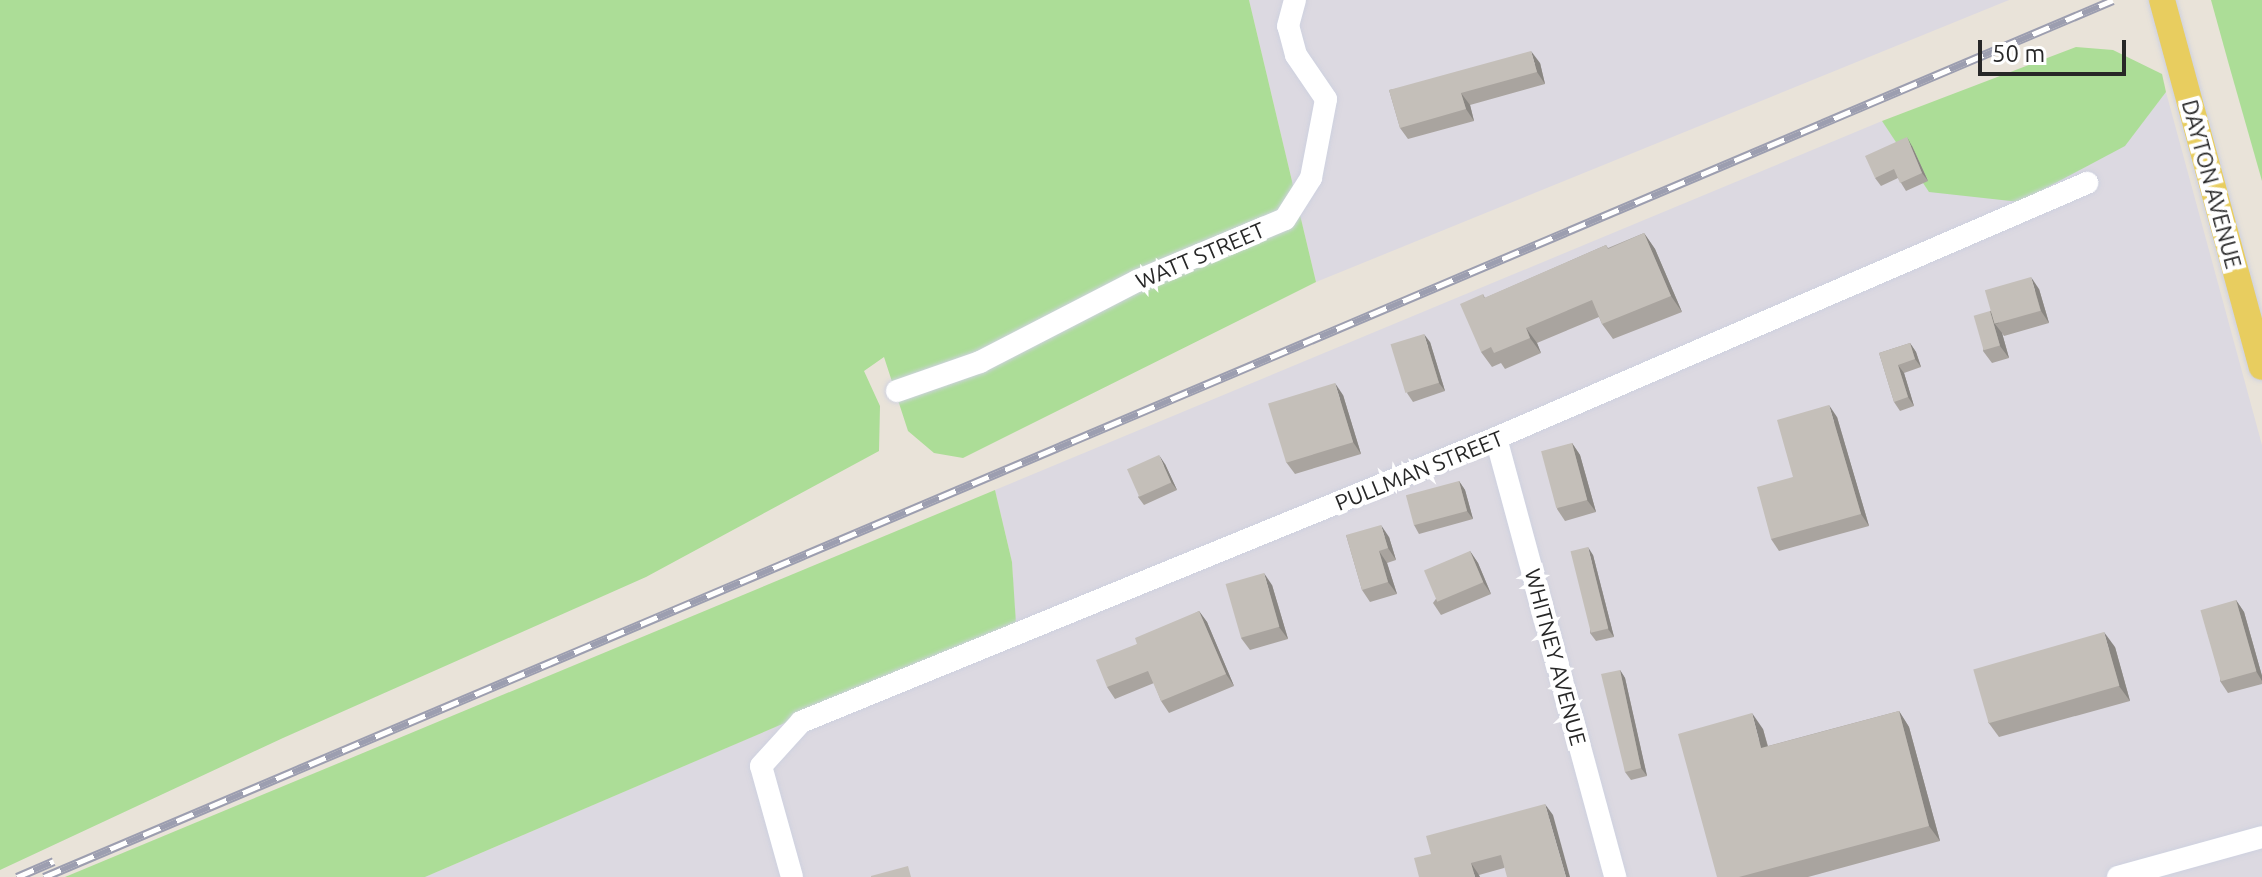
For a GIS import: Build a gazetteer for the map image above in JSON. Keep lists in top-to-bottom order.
{
  "streets": {
    "main road": ["DAYTON AVENUE"],
    "street": ["WATT STREET", "PULLMAN STREET", "WHITNEY AVENUE"]
  },
  "crossings": [
    ["PULLMAN STREET", "WHITNEY AVENUE"]
  ],
  "scale_bar": "50 m"
}
